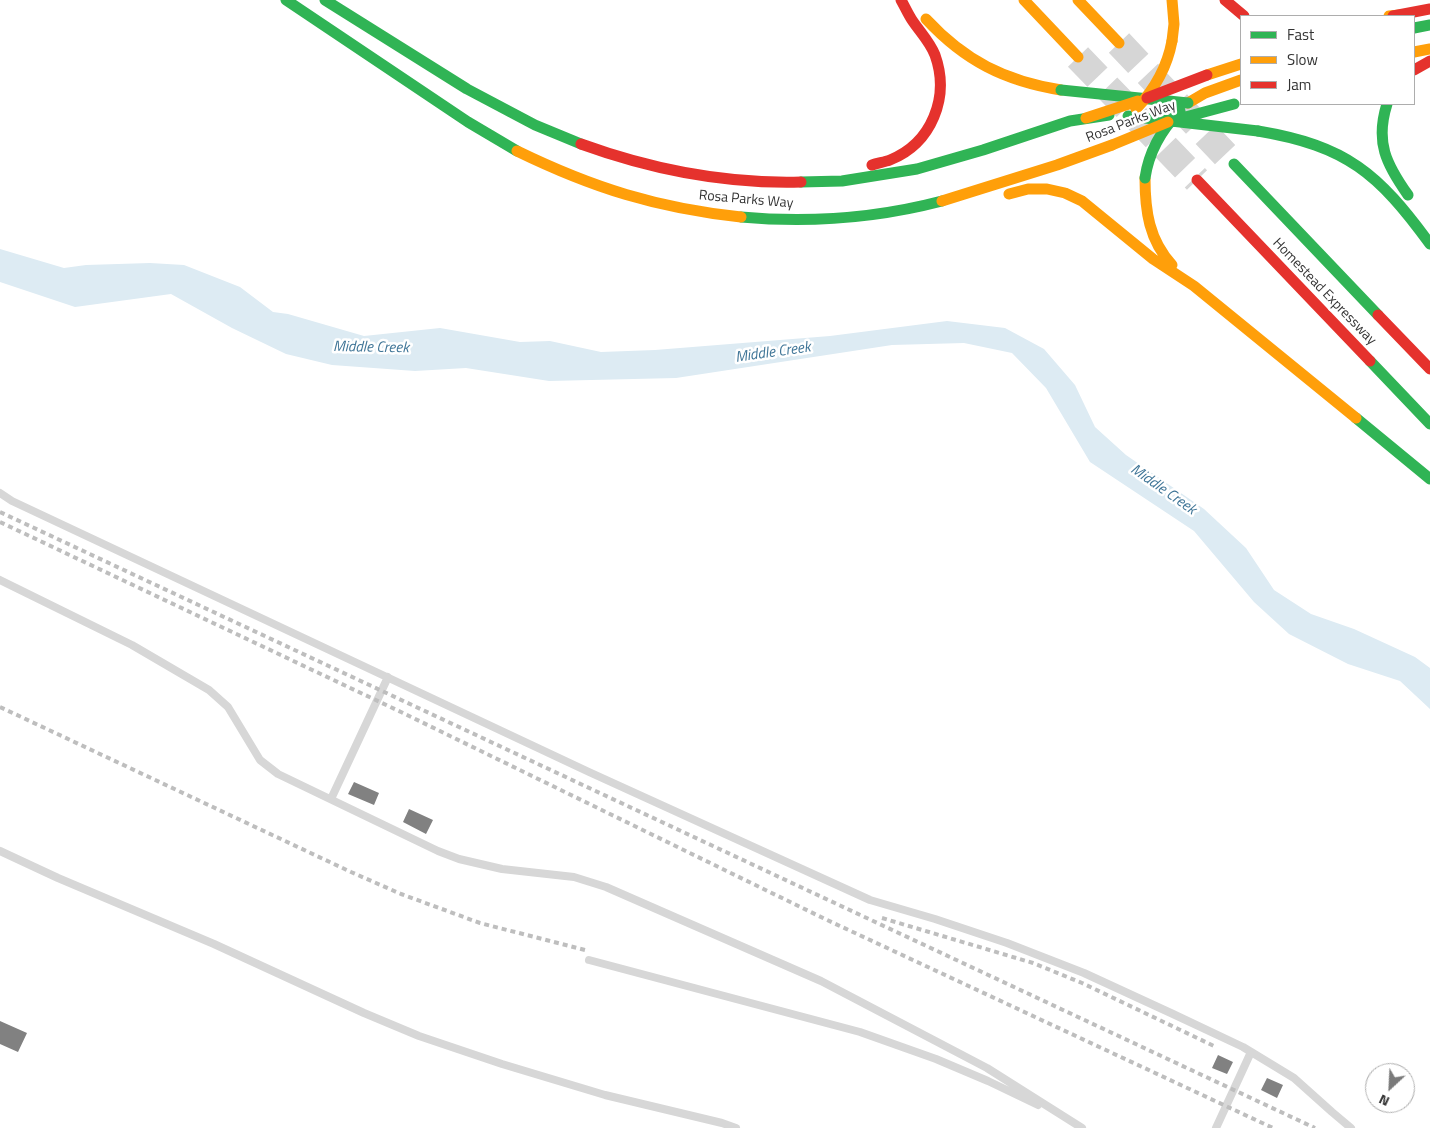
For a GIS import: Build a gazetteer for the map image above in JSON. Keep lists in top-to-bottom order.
{
  "streets": {
    "main road": ["Rosa Parks Way", "Homestead Expressway"]
  },
  "water": ["Middle Creek"],
  "legend": ["Fast", "Slow", "Jam"],
  "north": "bottom left"
}
